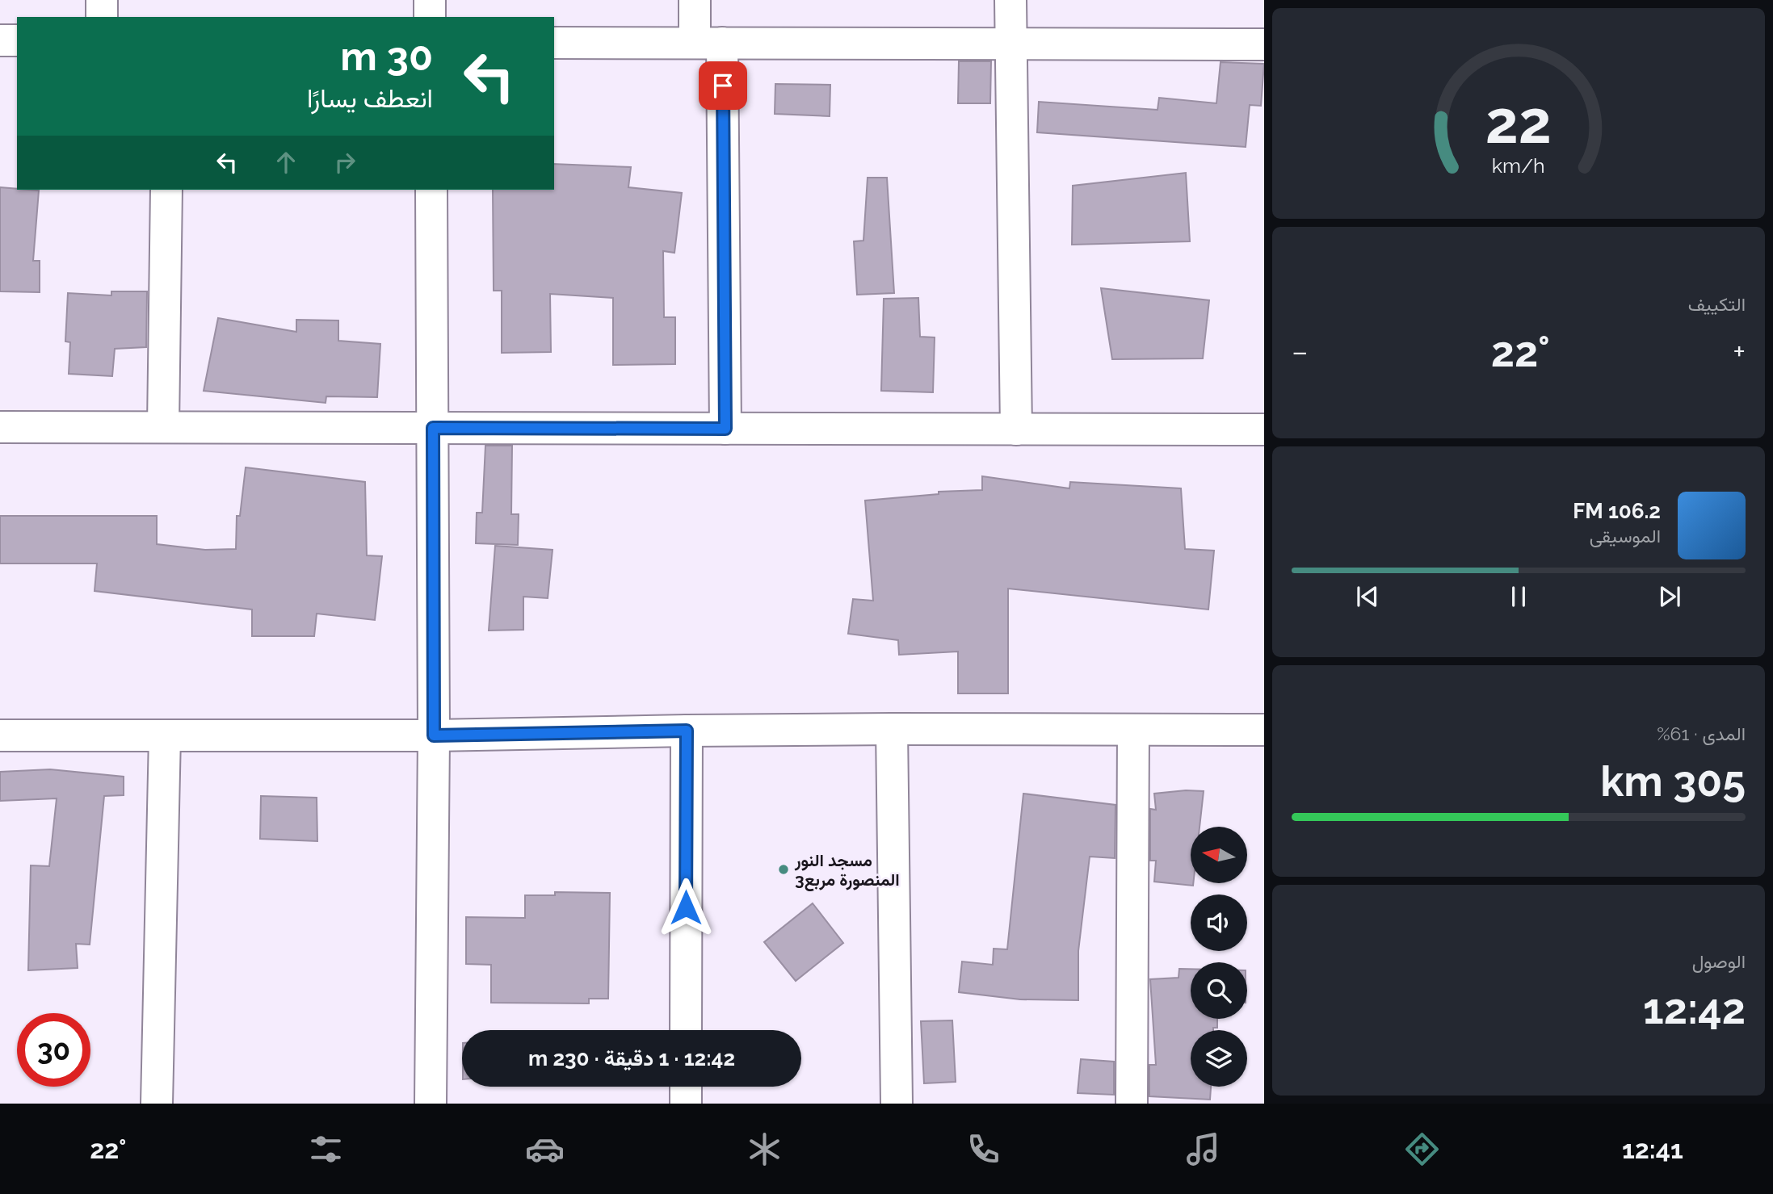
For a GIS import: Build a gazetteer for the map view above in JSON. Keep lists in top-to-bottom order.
{
  "places": ["مسجد النور المنصورة مربع3"],
  "north": "left",
  "page": {
    "turn": ["30 m", "انعطف يسارًا"],
    "tile": [
      "التكييف",
      ["المدى · 61%", "305 km"],
      ["الوصول", "12:42"]
    ],
    "heat": ["−", "22°", "+"],
    "song": ["106.2 FM", "الموسيقى"],
    "limit": "30",
    "trip": "12:42 · 1 دقيقة · 230 m",
    "tabs": ["12:41", "22°"],
    "gauge": ["22", "km/h"]
  }
}
